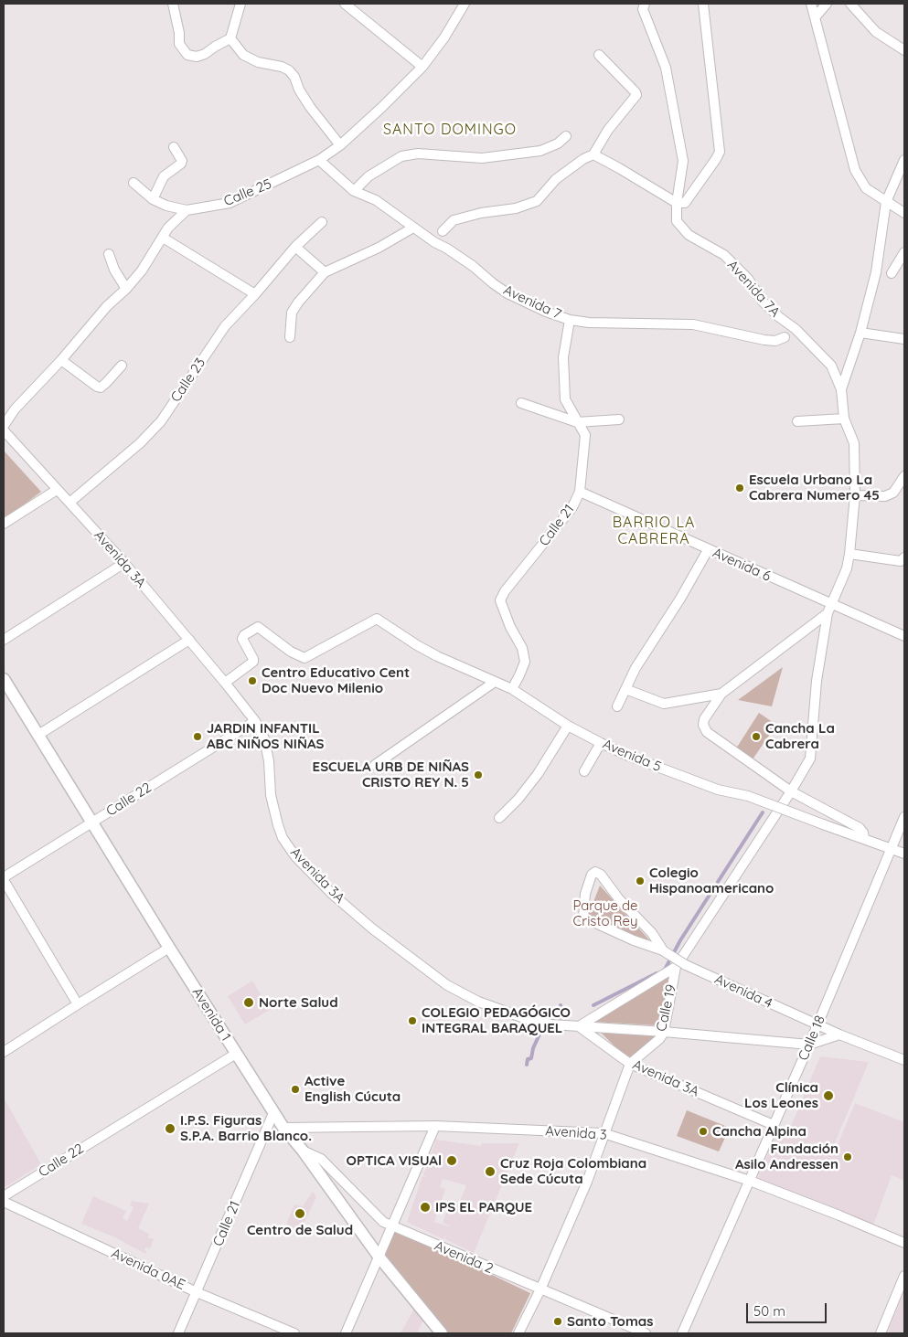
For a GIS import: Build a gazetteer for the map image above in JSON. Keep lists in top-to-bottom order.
{
  "streets": {
    "street": [
      "Calle 25",
      "Avenida 7A",
      "Avenida 7",
      "Calle 23",
      "Calle 21",
      "Avenida 3A",
      "Avenida 6",
      "Avenida 5",
      "Calle 22",
      "Avenida 4",
      "Calle 19",
      "Avenida 1",
      "Calle 18",
      "Avenida 3",
      "Avenida 2",
      "Avenida 0AE"
    ]
  },
  "crossings": [
    ["Calle 25", "Avenida 7"],
    ["Avenida 7A", "Calle 19"],
    ["Avenida 7", "Calle 21"],
    ["Calle 23", "Avenida 3A"],
    ["Calle 21", "Avenida 6"],
    ["Calle 21", "Avenida 5"],
    ["Calle 21", "Avenida 1"],
    ["Calle 21", "Avenida 0AE"],
    ["Avenida 3A", "Avenida 5"],
    ["Avenida 3A", "Calle 22"],
    ["Avenida 3A", "Calle 19"],
    ["Avenida 3A", "Calle 18"],
    ["Avenida 6", "Calle 19"],
    ["Avenida 5", "Calle 18"],
    ["Calle 22", "Avenida 1"],
    ["Avenida 4", "Calle 18"],
    ["Calle 19", "Avenida 3"],
    ["Calle 19", "Avenida 2"],
    ["Avenida 1", "Avenida 3"],
    ["Avenida 1", "Avenida 2"],
    ["Calle 18", "Avenida 3"]
  ],
  "districts": ["SANTO DOMINGO", "BARRIO LA CABRERA"],
  "parks": ["Parque de Cristo Rey"],
  "places": [
    "Escuela Urbano La Cabrera Numero 45",
    "Centro Educativo Cent Doc Nuevo Milenio",
    "JARDIN INFANTIL ABC NIÑOS NIÑAS",
    "Cancha La Cabrera",
    "ESCUELA URB DE NIÑAS CRISTO REY N. 5",
    "Colegio Hispanoamericano",
    "Norte Salud",
    "COLEGIO PEDAGÓGICO INTEGRAL BARAQUEL",
    "Active English Cúcuta",
    "Clínica Los Leones",
    "I.P.S. Figuras S.P.A. Barrio Blanco.",
    "Cancha Alpina",
    "Fundación Asilo Andressen",
    "OPTICA VISUAl",
    "Cruz Roja Colombiana Sede Cúcuta",
    "IPS EL PARQUE",
    "Centro de Salud",
    "Santo Tomas"
  ],
  "scale_bar": "50 m"
}
